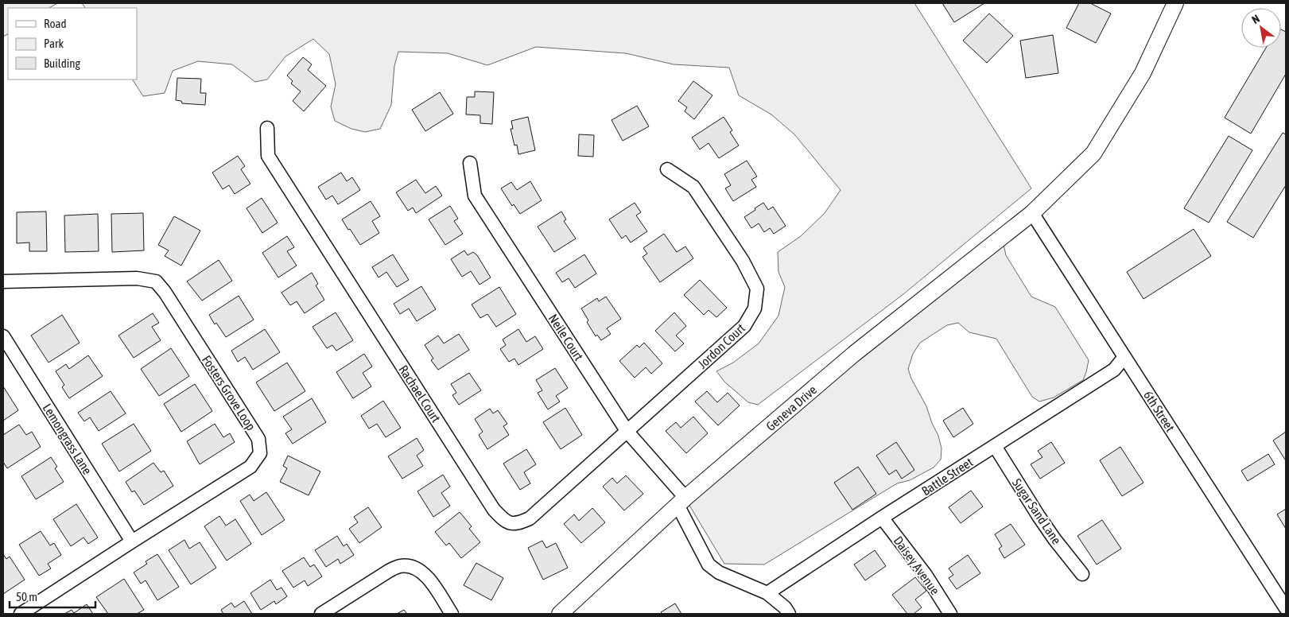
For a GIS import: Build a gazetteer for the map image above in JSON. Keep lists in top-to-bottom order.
{
  "streets": {
    "main road": ["Geneva Drive"],
    "street": [
      "Neile Court",
      "Jordon Court",
      "Fosters Grove Loop",
      "Rachael Court",
      "6th Street",
      "Lemongrass Lane",
      "Battle Street",
      "Sugar Sand Lane",
      "Daisey Avenue"
    ]
  },
  "crossings": [
    ["Neile Court", "Jordon Court"],
    ["Neile Court", "Rachael Court"],
    ["Neile Court", "Geneva Drive"],
    ["Neile Court", "Battle Street"],
    ["Jordon Court", "Rachael Court"],
    ["Fosters Grove Loop", "Lemongrass Lane"],
    ["Geneva Drive", "6th Street"],
    ["6th Street", "Battle Street"],
    ["Battle Street", "Sugar Sand Lane"],
    ["Battle Street", "Daisey Avenue"]
  ],
  "legend": ["Road", "Park", "Building"],
  "scale_bar": "50 m",
  "north": "top left"
}
